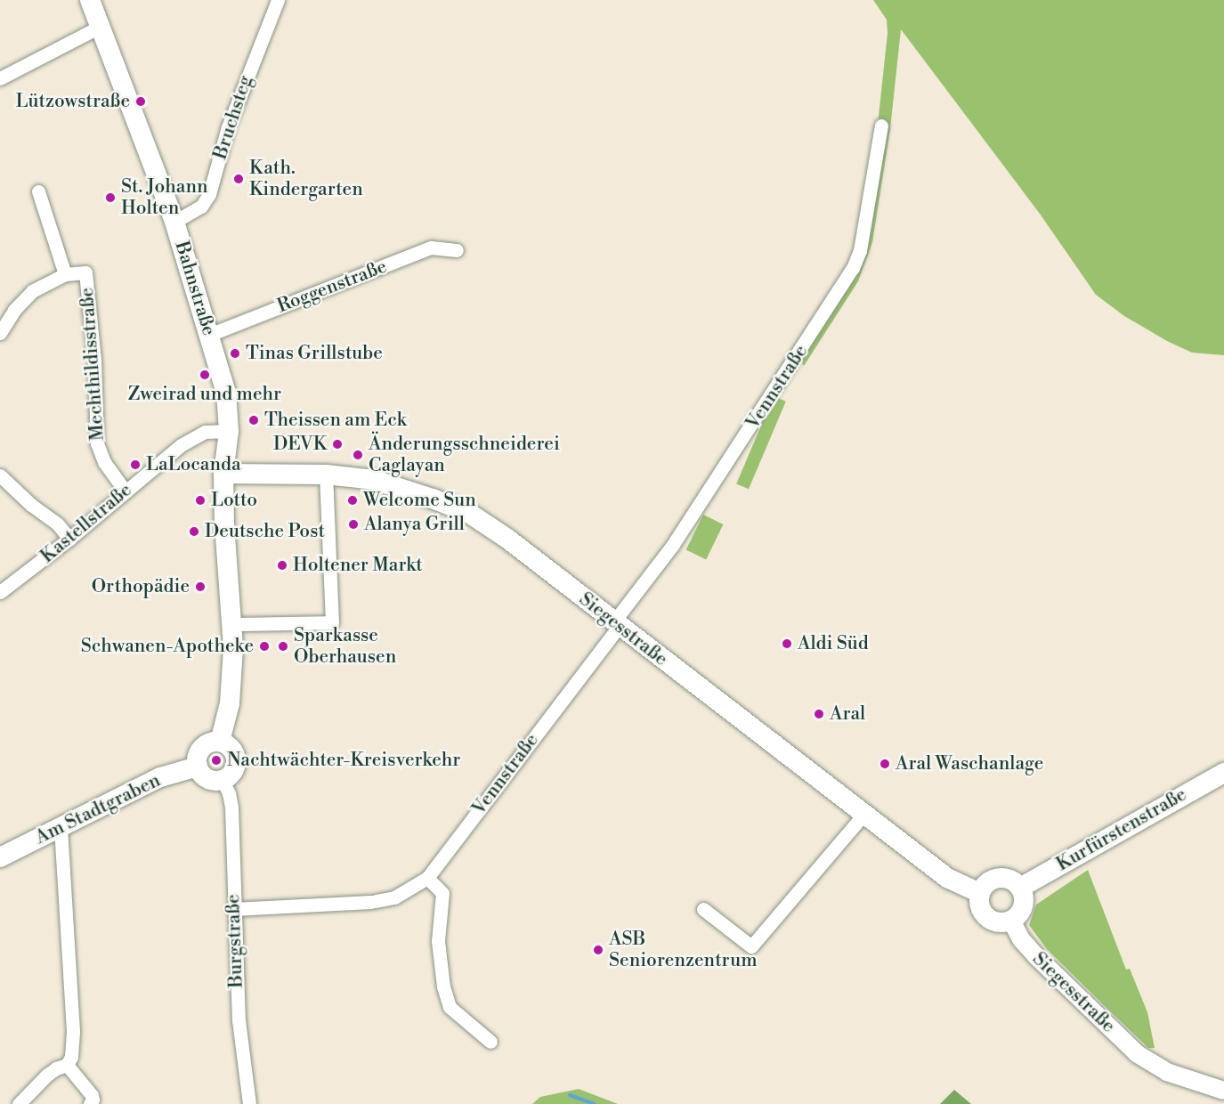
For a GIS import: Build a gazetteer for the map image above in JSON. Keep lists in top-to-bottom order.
{
  "streets": {
    "main road": [
      "Bahnstraße",
      "Siegesstraße",
      "Am Stadtgraben",
      "Kurfürstenstraße"
    ],
    "street": [
      "Bruchsteg",
      "Roggenstraße",
      "Mechthildisstraße",
      "Vennstraße",
      "Kastellstraße",
      "Burgstraße"
    ]
  },
  "crossings": [
    ["Bruchsteg", "Bahnstraße"],
    ["Roggenstraße", "Bahnstraße"],
    ["Bahnstraße", "Kastellstraße"],
    ["Mechthildisstraße", "Kastellstraße"],
    ["Vennstraße", "Siegesstraße"],
    ["Vennstraße", "Burgstraße"],
    ["Siegesstraße", "Kurfürstenstraße"],
    ["Am Stadtgraben", "Burgstraße"]
  ],
  "places": [
    "Lützowstraße",
    "Kath. Kindergarten",
    "St. Johann Holten",
    "Tinas Grillstube",
    "Zweirad und mehr",
    "Theissen am Eck",
    "DEVK",
    "Änderungsschneiderei Caglayan",
    "LaLocanda",
    "Lotto",
    "Welcome Sun",
    "Alanya Grill",
    "Deutsche Post",
    "Holtener Markt",
    "Orthopädie",
    "Aldi Süd",
    "Schwanen-Apotheke",
    "Sparkasse Oberhausen",
    "Aral",
    "Nachtwächter-Kreisverkehr",
    "Aral Waschanlage",
    "ASB Seniorenzentrum"
  ]
}
